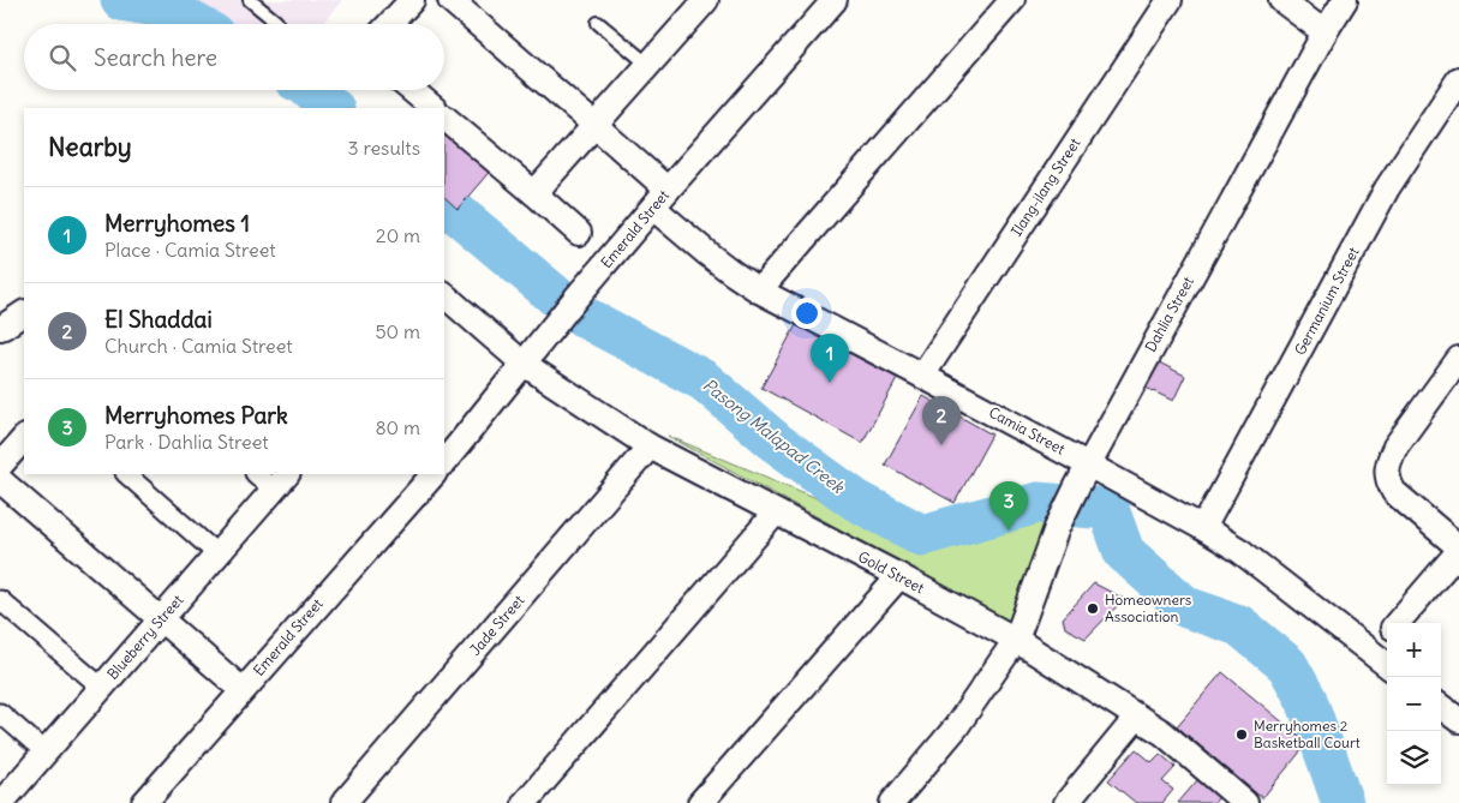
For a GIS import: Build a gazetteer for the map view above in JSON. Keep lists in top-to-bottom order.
{
  "streets": {
    "street": [
      "Ilang-ilang Street",
      "Emerald Street",
      "Germanium Street",
      "Dahlia Street",
      "Camia Street",
      "Gold Street",
      "Jade Street",
      "Blueberry Street"
    ]
  },
  "crossings": [
    ["Ilang-ilang Street", "Camia Street"],
    ["Emerald Street", "Camia Street"],
    ["Emerald Street", "Gold Street"],
    ["Germanium Street", "Camia Street"],
    ["Dahlia Street", "Camia Street"],
    ["Dahlia Street", "Gold Street"],
    ["Gold Street", "Jade Street"]
  ],
  "water": ["Pasong Malapad Creek"],
  "places": ["Homeowners Association", "Merryhomes 2 Basketball Court"],
  "page": {
    "search": "Search here",
    "heading": ["Nearby", "3 results"],
    "list": [
      {
        "mark": "1",
        "name": "Merryhomes 1",
        "note": "Place · Camia Street",
        "value": "20 m"
      },
      {
        "mark": "2",
        "name": "El Shaddai",
        "note": "Church · Camia Street",
        "value": "50 m"
      },
      {
        "mark": "3",
        "name": "Merryhomes Park",
        "note": "Park · Dahlia Street",
        "value": "80 m"
      }
    ],
    "pins": ["1", "2", "3"],
    "map_buttons": ["+", "−"]
  }
}
